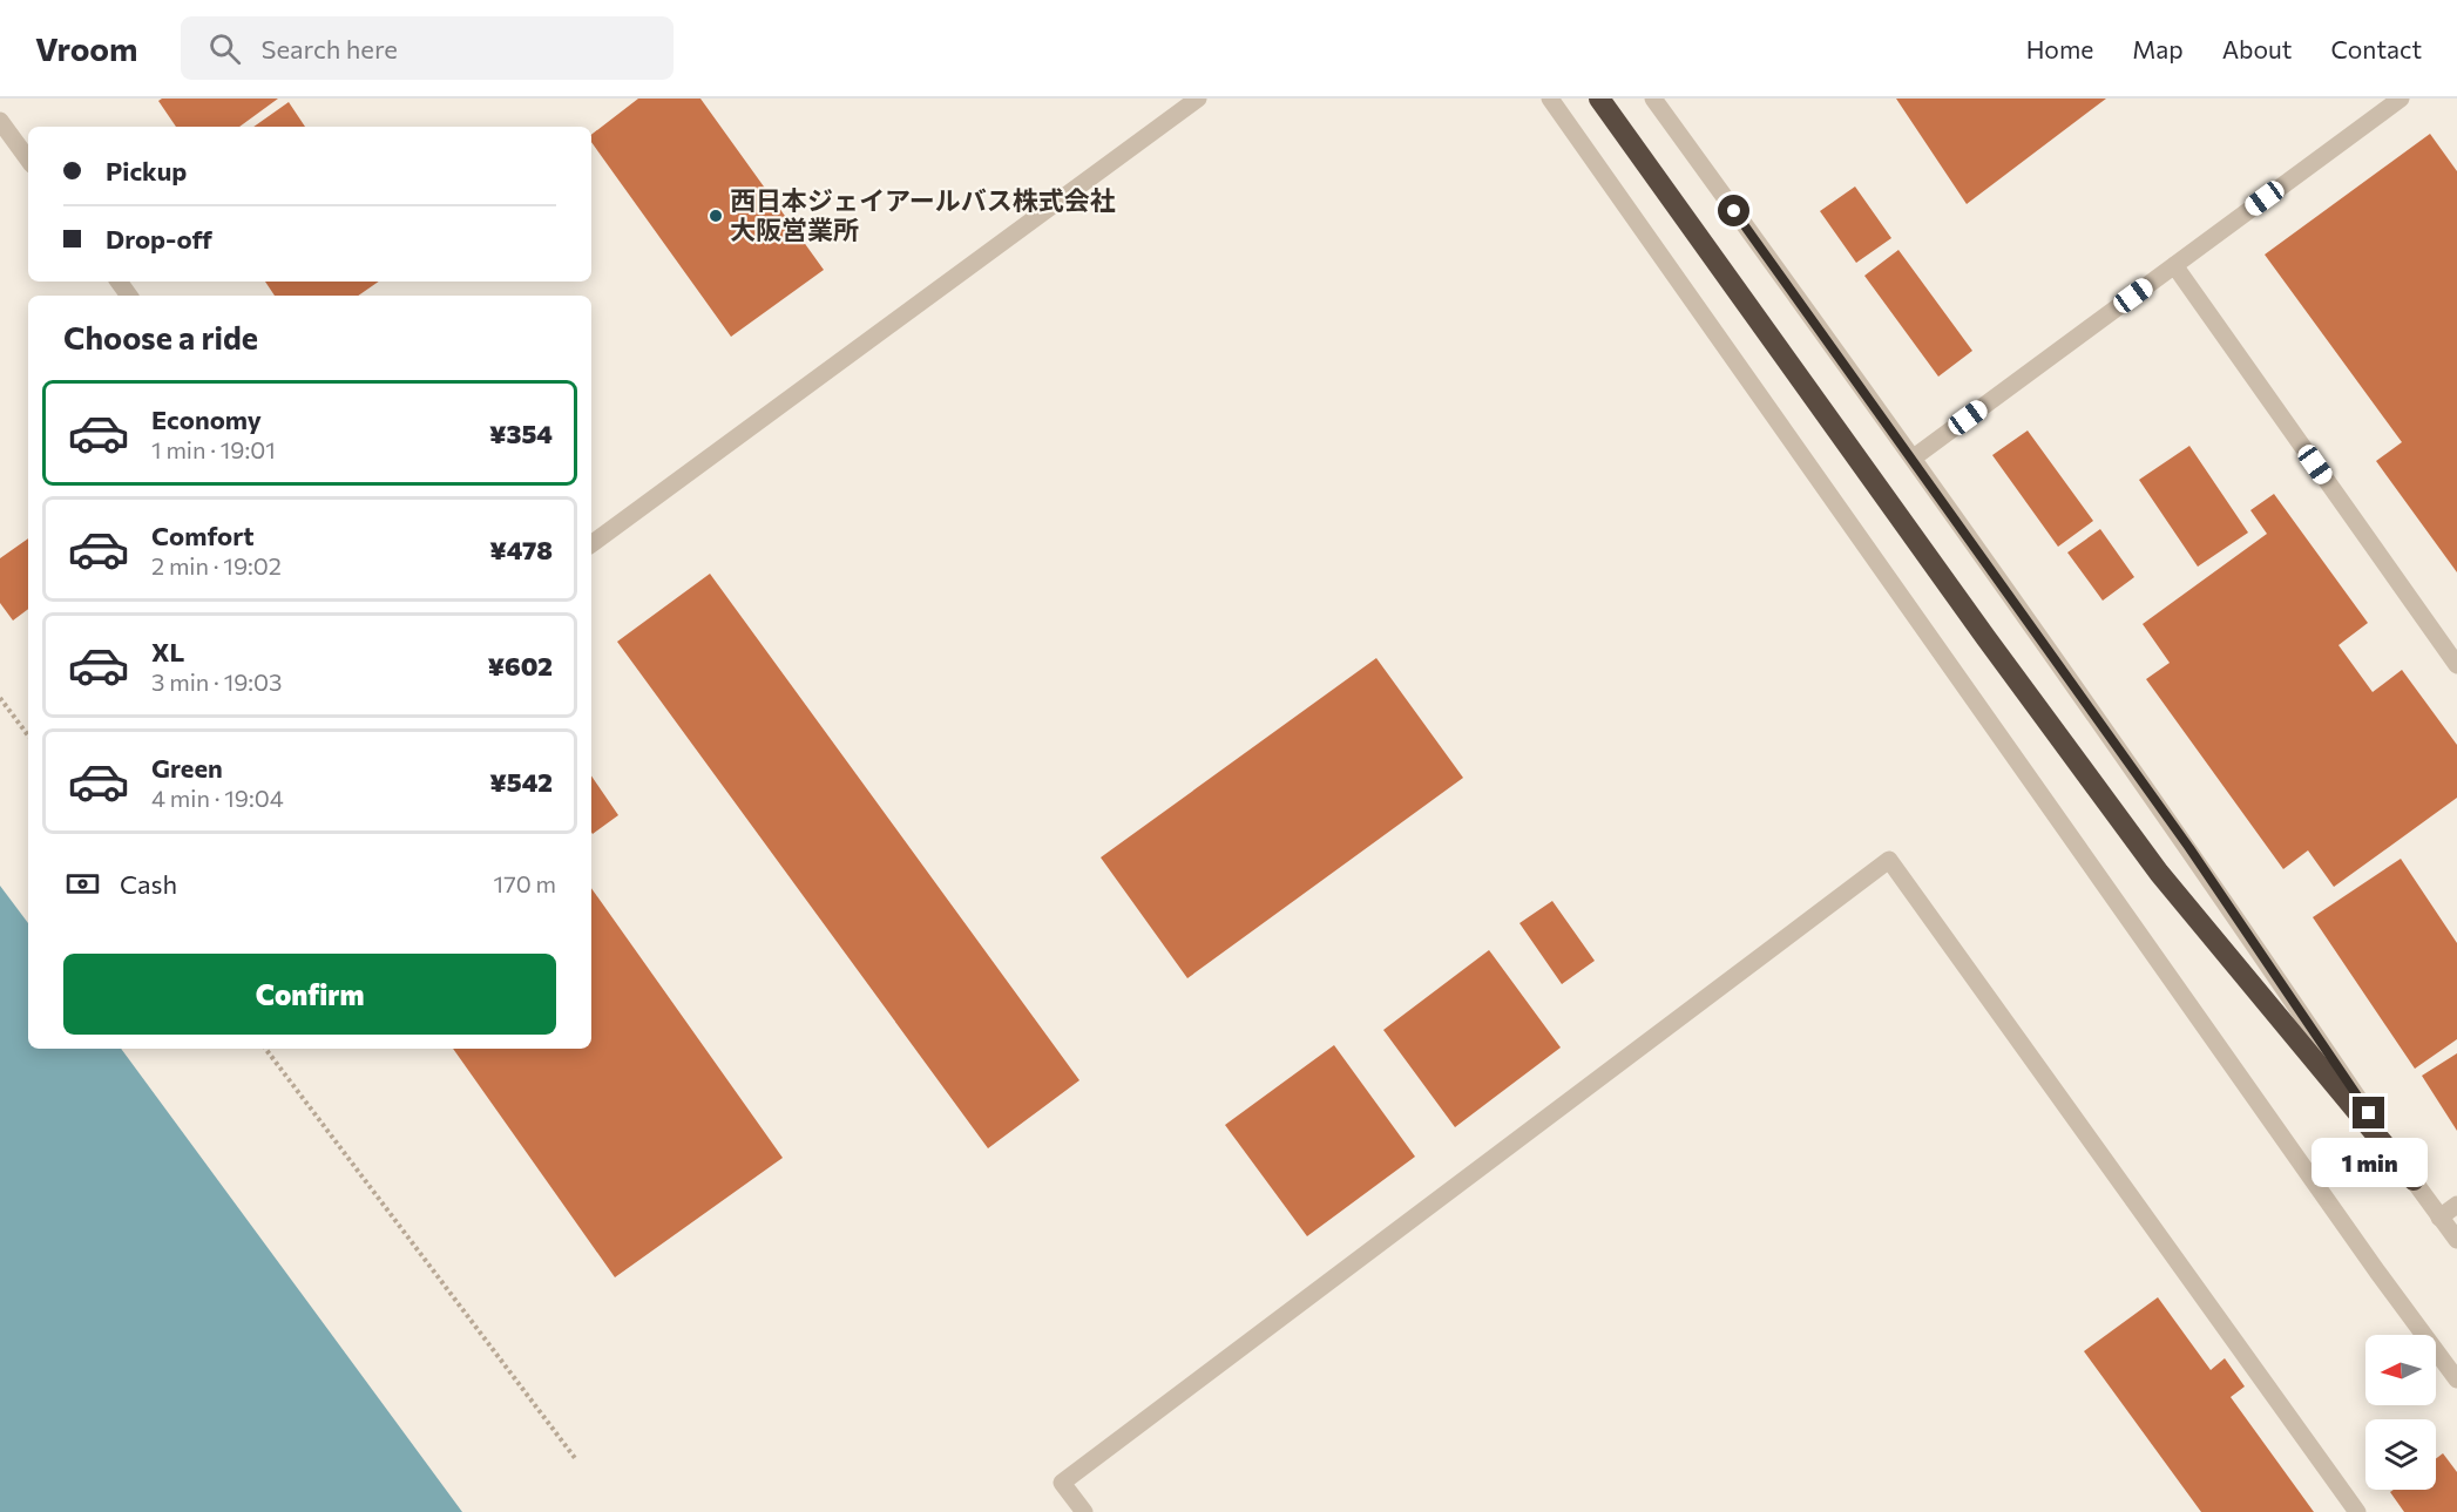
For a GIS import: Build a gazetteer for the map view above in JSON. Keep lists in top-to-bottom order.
{
  "places": ["西日本ジェイアールバス株式会社 大阪営業所"],
  "north": "left",
  "page": {
    "header": "Vroom",
    "search": "Search here",
    "nav": [
      "Home",
      "Map",
      "About",
      "Contact"
    ],
    "banner": ["Pickup", "Drop-off"],
    "heading": "Choose a ride",
    "list": [
      {
        "name": "Economy",
        "note": "1 min · 19:01",
        "value": "¥354"
      },
      {
        "name": "Comfort",
        "note": "2 min · 19:02",
        "value": "¥478"
      },
      {
        "name": "XL",
        "note": "3 min · 19:03",
        "value": "¥602"
      },
      {
        "name": "Green",
        "note": "4 min · 19:04",
        "value": "¥542"
      }
    ],
    "pay": ["Cash", "170 m"],
    "buttons": "Confirm",
    "bubble": "1 min"
  }
}
